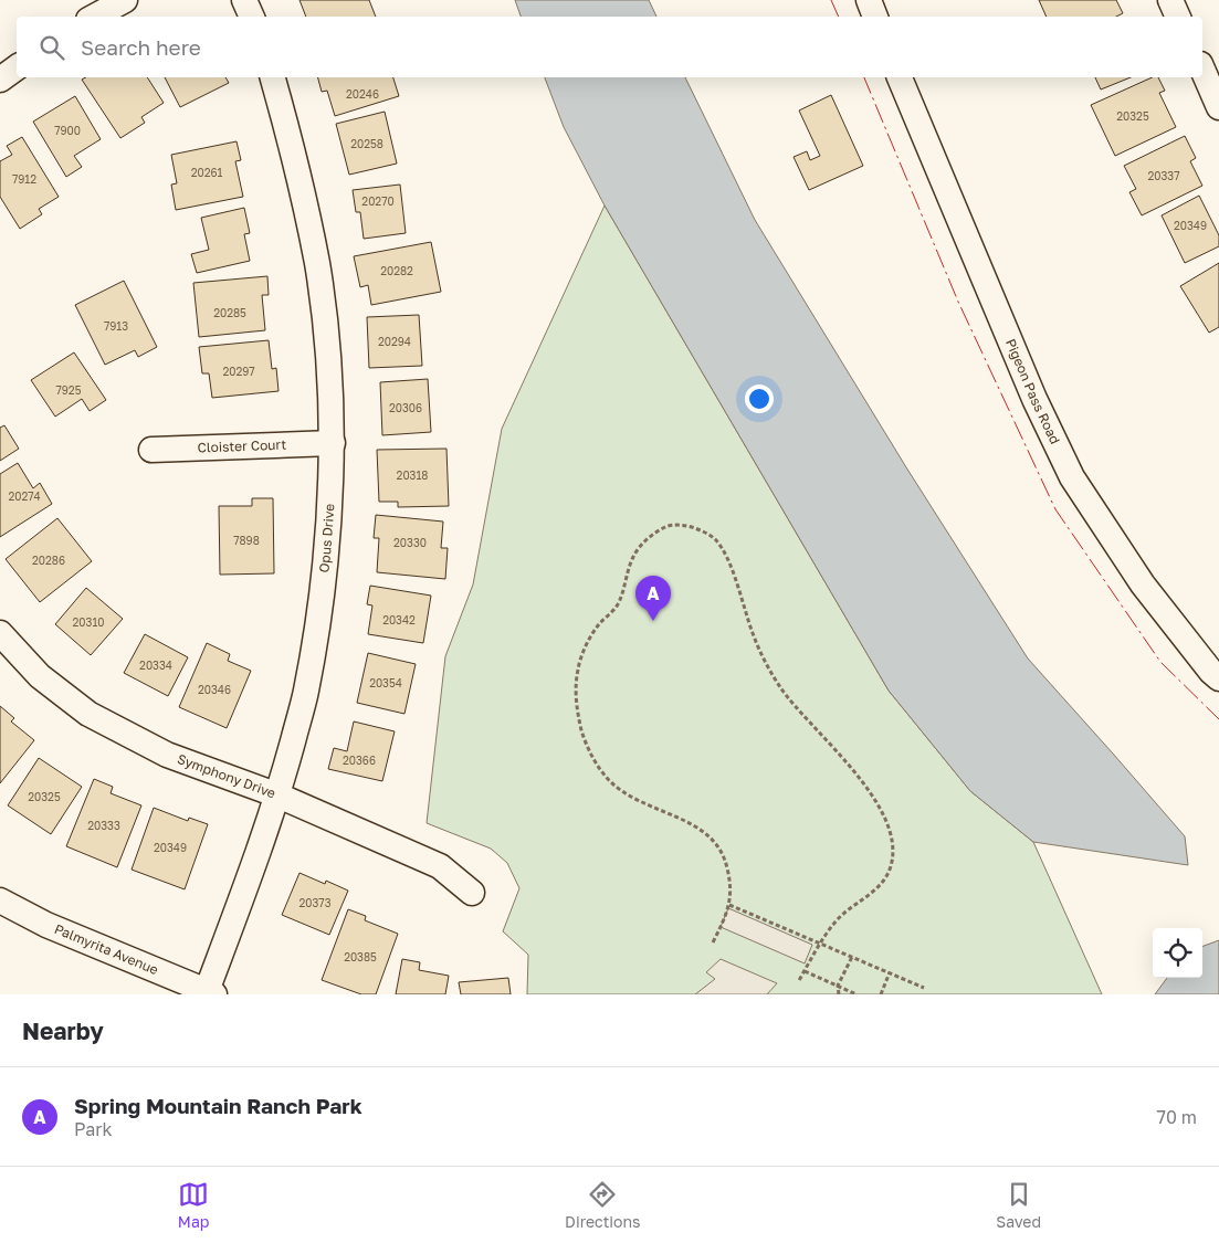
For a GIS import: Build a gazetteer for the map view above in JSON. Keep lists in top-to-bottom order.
{
  "streets": {
    "street": [
      "Pigeon Pass Road",
      "Cloister Court",
      "Opus Drive",
      "Symphony Drive",
      "Palmyrita Avenue"
    ]
  },
  "crossings": [
    ["Cloister Court", "Opus Drive"],
    ["Opus Drive", "Symphony Drive"],
    ["Opus Drive", "Palmyrita Avenue"]
  ],
  "house_numbers": [
    "20246",
    "20325",
    "7900",
    "20258",
    "20261",
    "20337",
    "7912",
    "20270",
    "20349",
    "20282",
    "20285",
    "7913",
    "20294",
    "20297",
    "7925",
    "20306",
    "20318",
    "20274",
    "7898",
    "20330",
    "20286",
    "20342",
    "20310",
    "20334",
    "20354",
    "20346",
    "20366",
    "20325",
    "20333",
    "20349",
    "20373",
    "20385"
  ],
  "page": {
    "search": "Search here",
    "pins": "A",
    "heading": "Nearby",
    "list": [
      {
        "mark": "A",
        "name": "Spring Mountain Ranch Park",
        "note": "Park",
        "value": "70 m"
      }
    ],
    "nav": ["Map", "Directions", "Saved"]
  }
}
